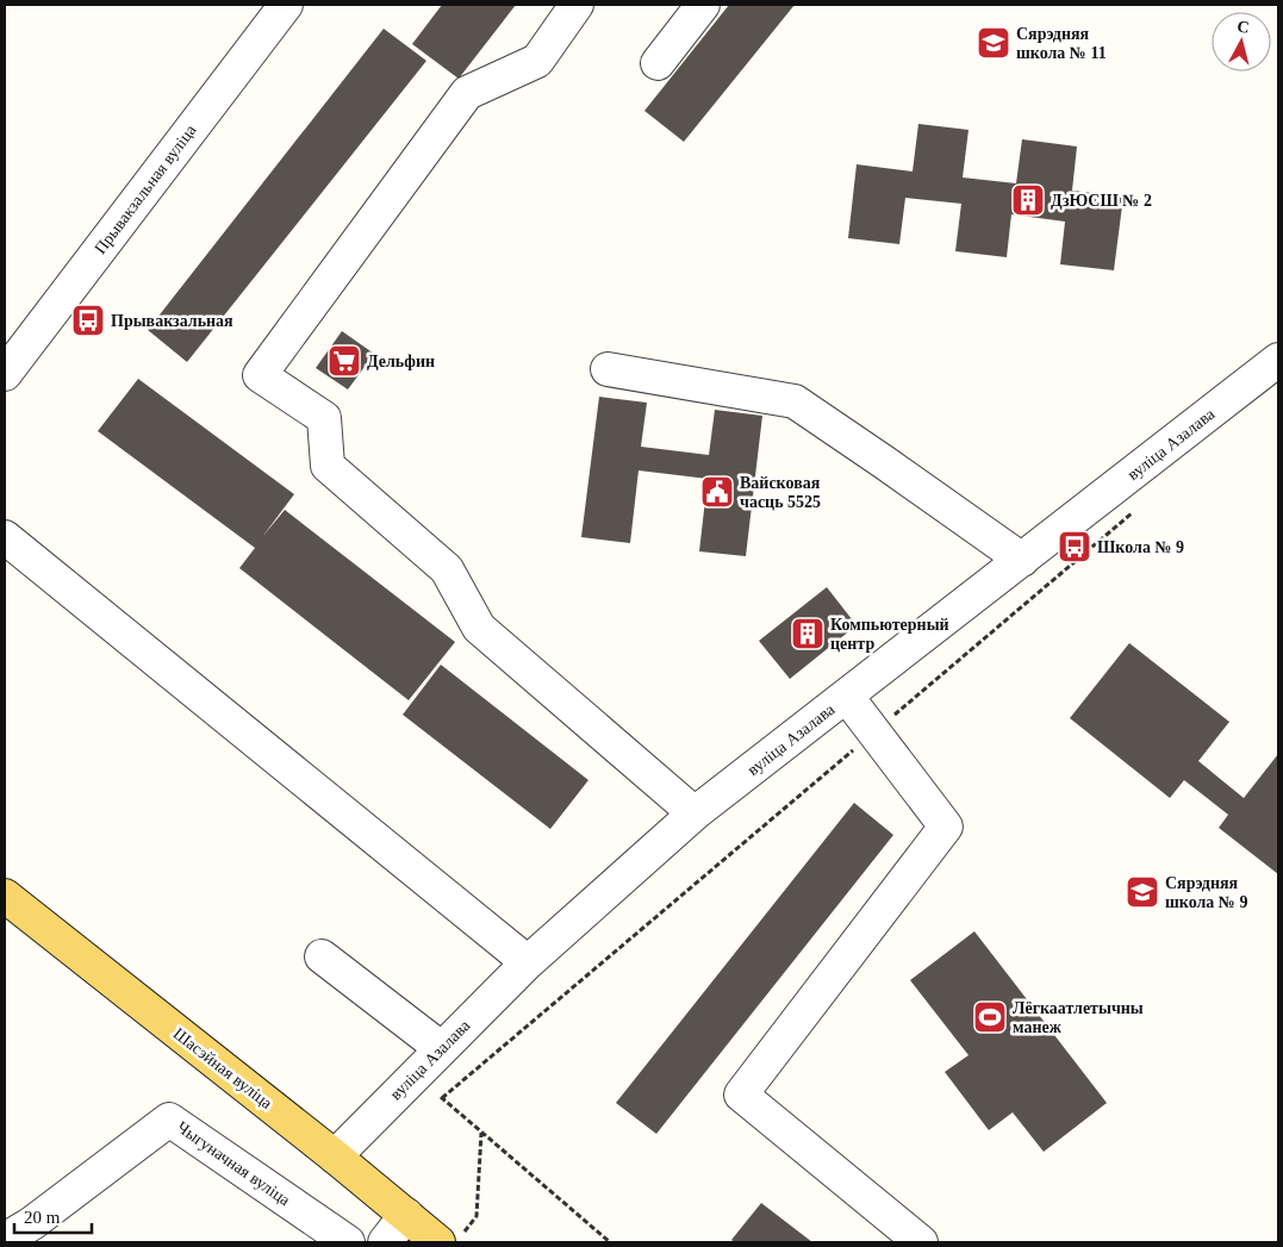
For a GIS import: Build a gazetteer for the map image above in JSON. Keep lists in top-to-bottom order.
{
  "streets": {
    "main road": ["Шасэйная вуліца"],
    "street": ["Прывакзальная вуліца", "вуліца Азалава", "Чыгуначная вуліца"]
  },
  "crossings": [
    ["вуліца Азалава", "Шасэйная вуліца"]
  ],
  "places": {
    "school or university": ["Сярэдняя школа № 11", "Сярэдняя школа № 9"],
    "building": ["ДзЮСШ № 2", "Компьютерный центр"],
    "bus stop": ["Прывакзальная", "Школа № 9"],
    "supermarket": ["Дельфин"],
    "public building": ["Вайсковая часць 5525"],
    "sports": ["Лёгкаатлетычны манеж"]
  },
  "scale_bar": "20 m",
  "north": "top"
}
